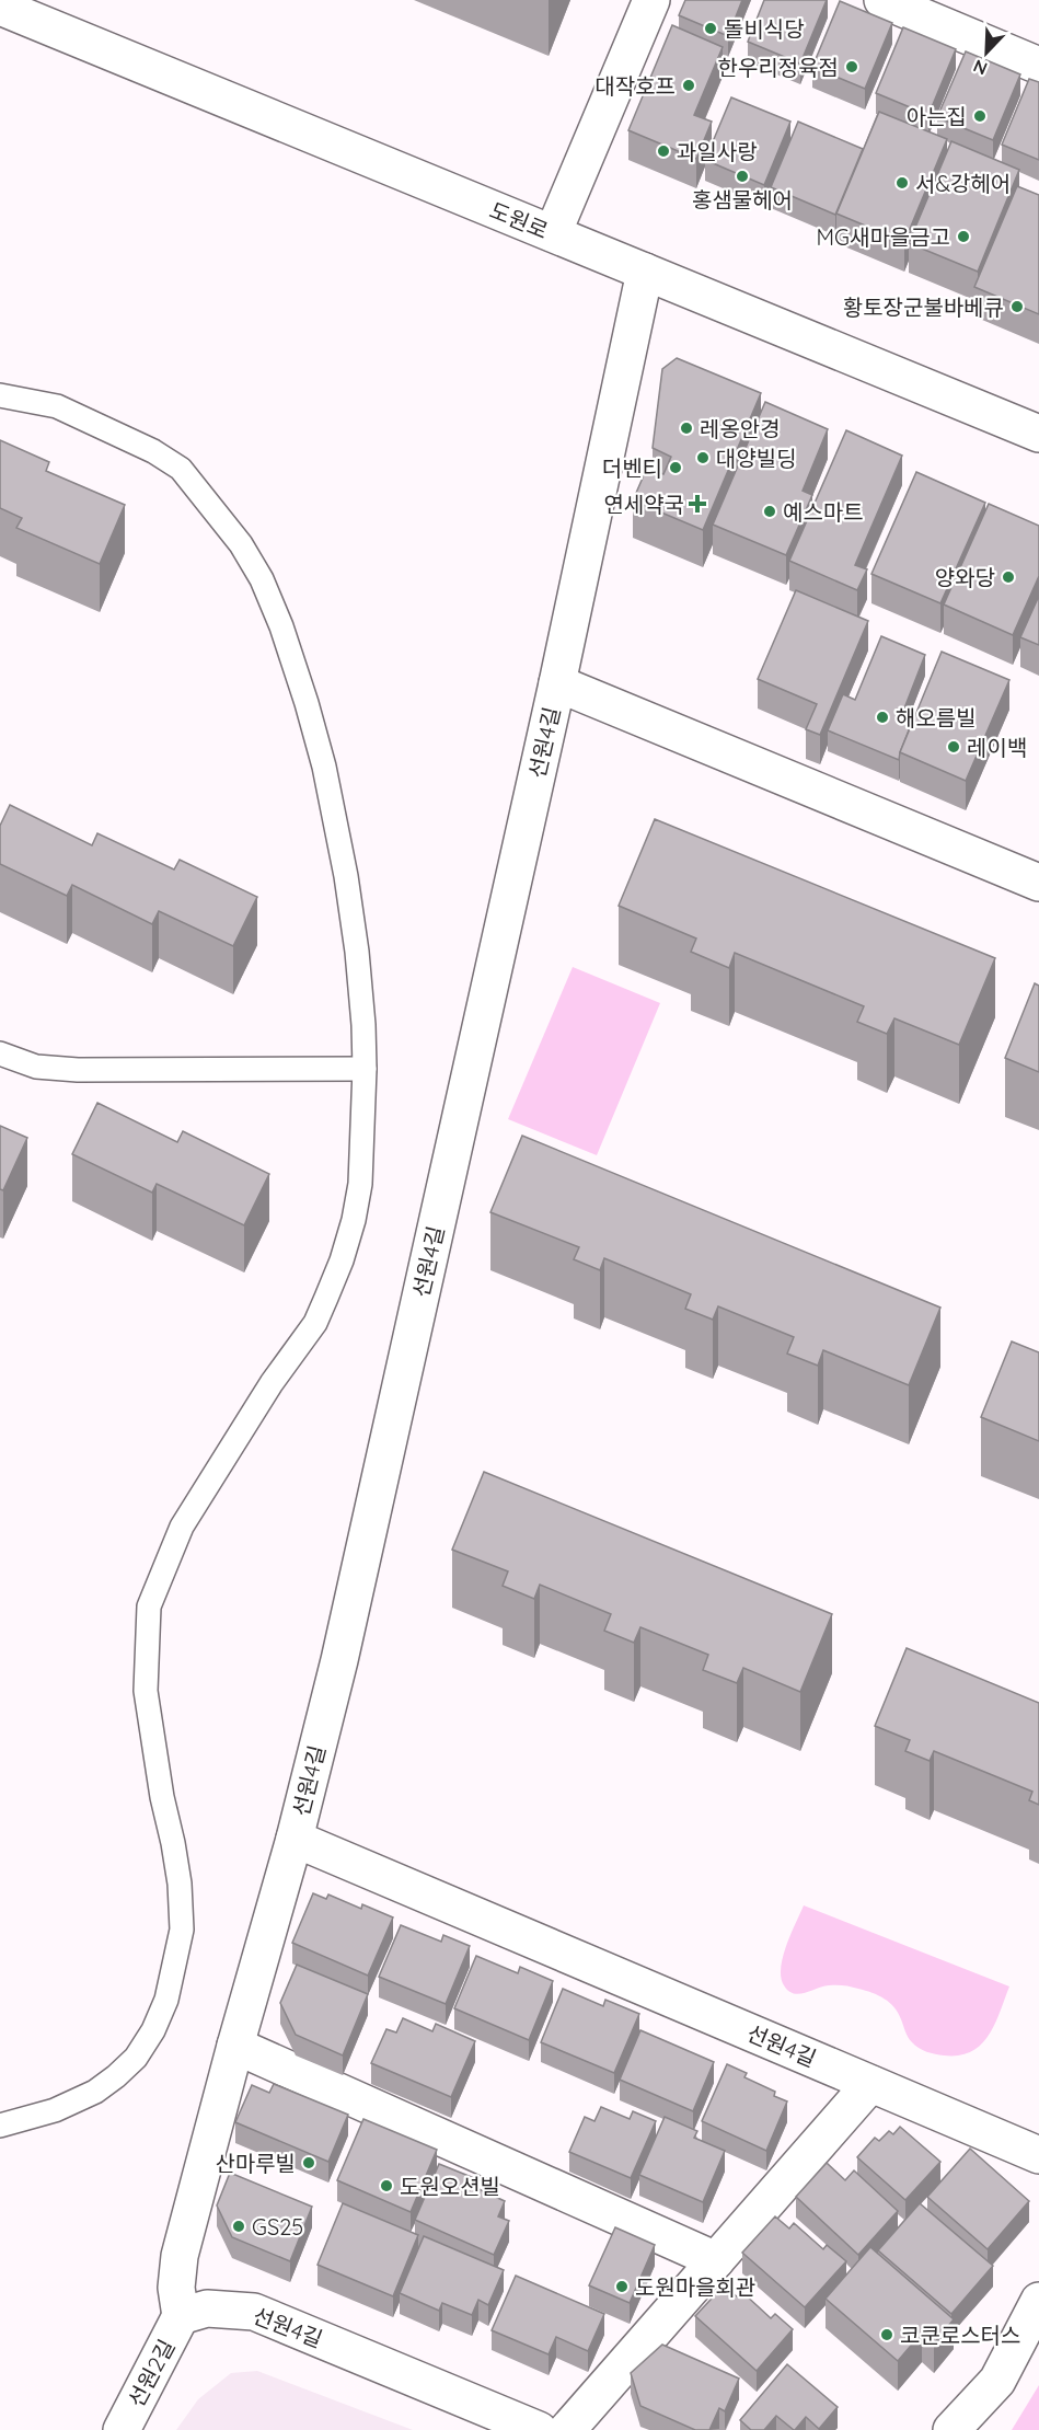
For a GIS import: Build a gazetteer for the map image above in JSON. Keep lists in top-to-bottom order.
{
  "streets": {
    "street": ["도원로", "선원4길", "선원2길"]
  },
  "crossings": [
    ["도원로", "선원4길"],
    ["선원4길", "선원2길"]
  ],
  "places": {
    "other": [
      "돌비식당",
      "한우리정육점",
      "대작호프",
      "아는집",
      "과일사랑",
      "홍샘물헤어",
      "서&강헤어",
      "MG새마을금고",
      "황토장군불바베큐",
      "레옹안경",
      "대양빌딩",
      "더벤티",
      "예스마트",
      "양와당",
      "해오름빌",
      "레이백",
      "산마루빌",
      "도원오션빌",
      "GS25",
      "도원마을회관",
      "코쿤로스터스"
    ],
    "health": ["연세약국"]
  },
  "north": "bottom left"
}
